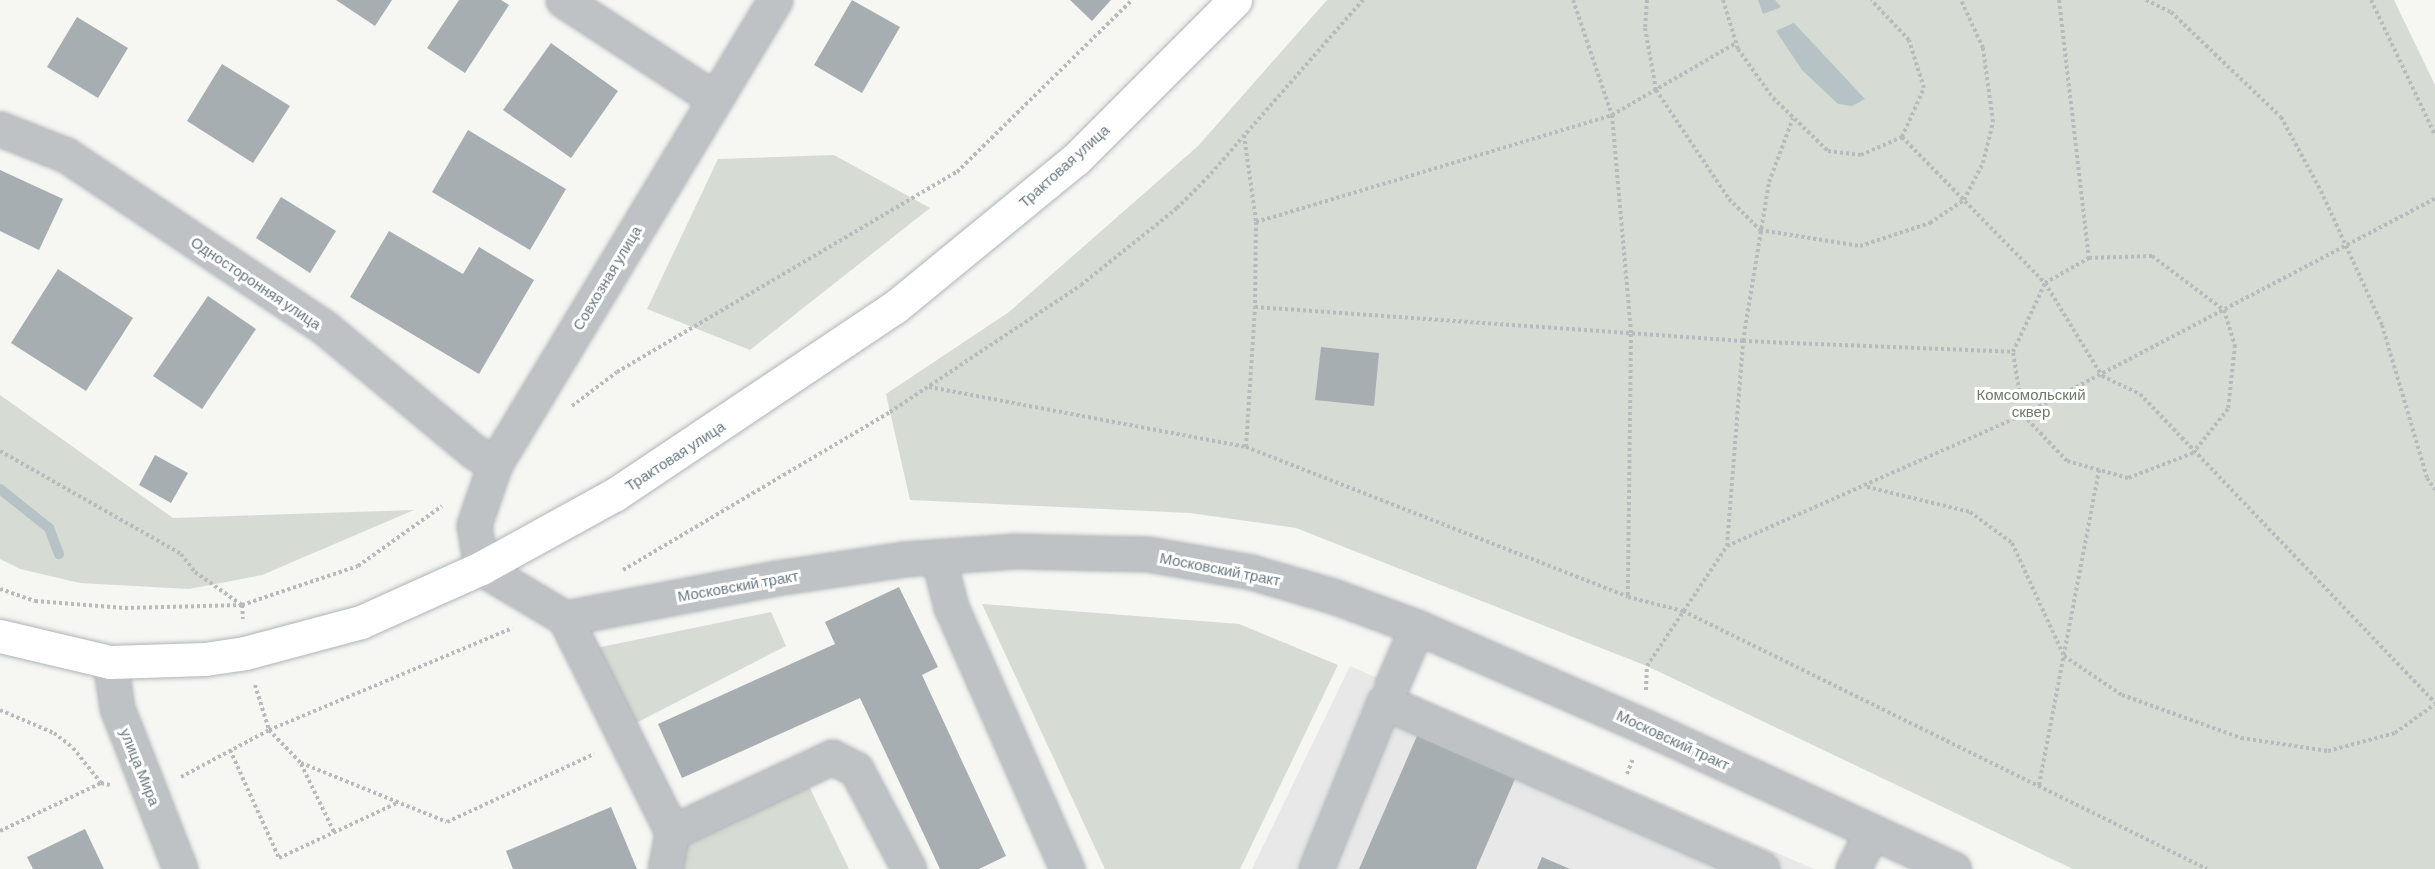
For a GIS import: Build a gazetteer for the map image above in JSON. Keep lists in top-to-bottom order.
{
  "streets": {
    "main road": ["Трактовая улица"],
    "street": [
      "Совхозная улица",
      "Односторонняя улица",
      "Московский тракт",
      "улица Мира"
    ]
  },
  "crossings": [
    ["Трактовая улица", "Совхозная улица"],
    ["Трактовая улица", "улица Мира"],
    ["Совхозная улица", "Односторонняя улица"]
  ],
  "parks": ["Комсомольский сквер"]
}
